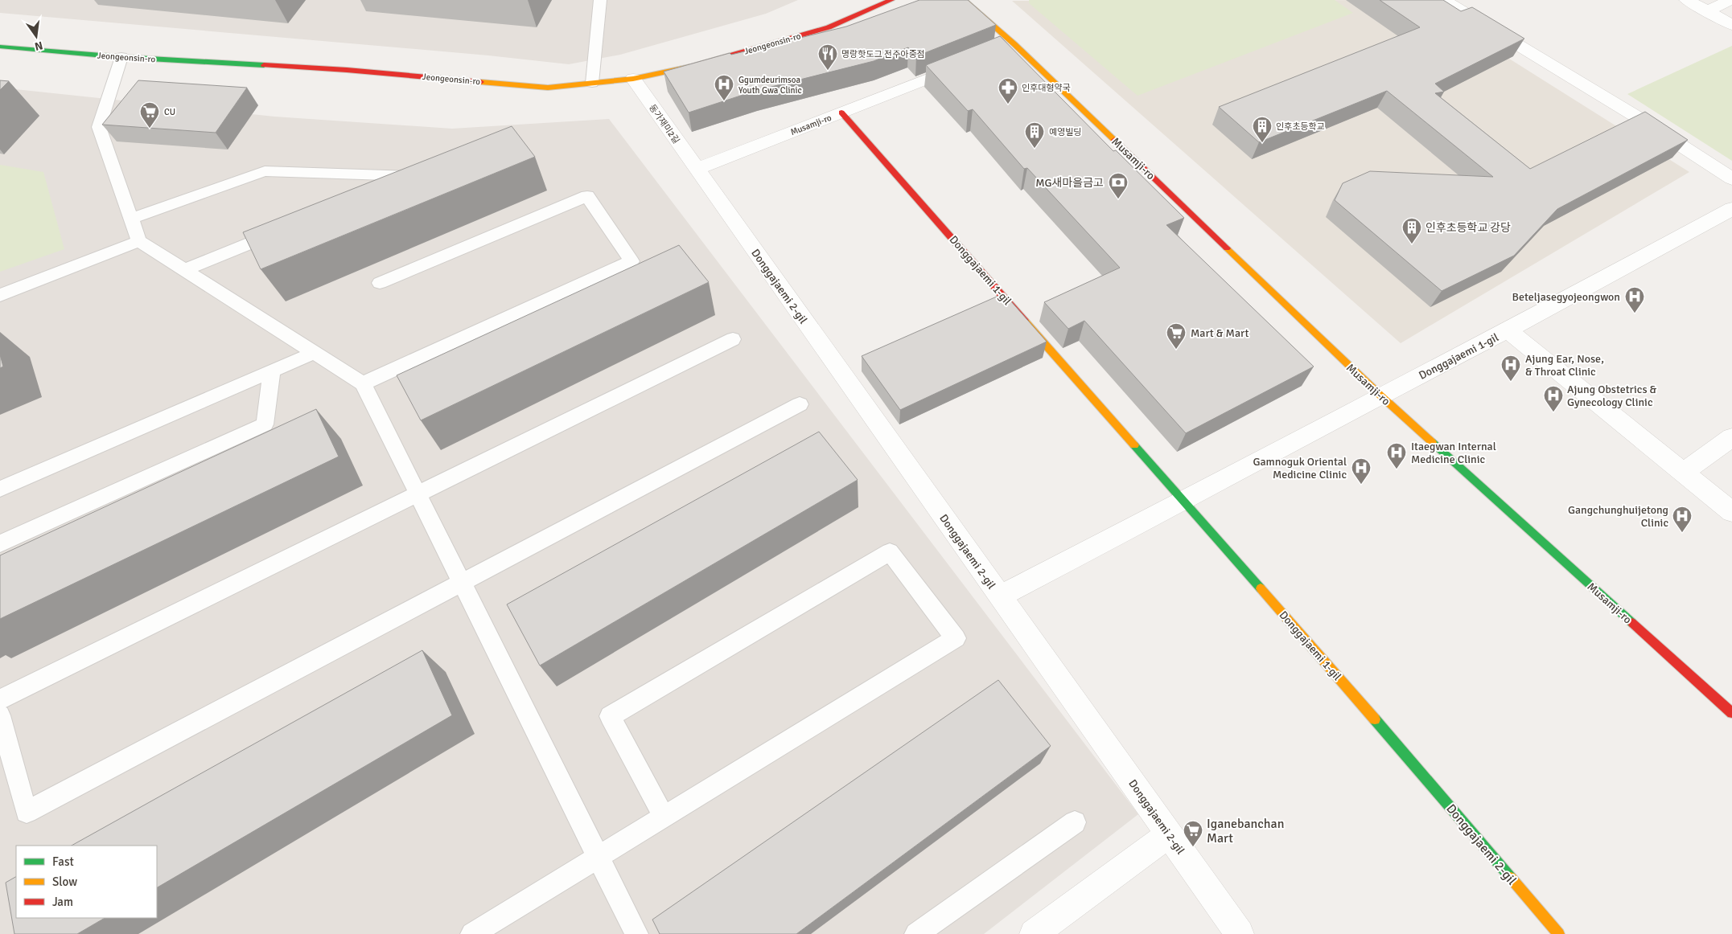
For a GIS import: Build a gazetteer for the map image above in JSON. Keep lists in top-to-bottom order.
{
  "streets": {
    "street": [
      "Jeongeonsin-ro",
      "동가재미2길",
      "Musamji-ro",
      "Donggajaemi 1-gil",
      "Donggajaemi 2-gil"
    ]
  },
  "crossings": [
    ["Jeongeonsin-ro", "동가재미2길"],
    ["동가재미2길", "Musamji-ro"],
    ["동가재미2길", "Donggajaemi 2-gil"],
    ["Musamji-ro", "Donggajaemi 1-gil"],
    ["Musamji-ro", "Donggajaemi 2-gil"],
    ["Donggajaemi 1-gil", "Donggajaemi 2-gil"]
  ],
  "places": {
    "restaurant": ["명랑핫도그 전주아중점"],
    "hospital": [
      "Ggumdeurimsoa Youth Gwa Clinic",
      "Beteljasegyojeongwon",
      "Ajung Ear, Nose, & Throat Clinic",
      "Ajung Obstetrics & Gynecology Clinic",
      "Itaegwan Internal Medicine Clinic",
      "Gamnoguk Oriental Medicine Clinic",
      "Gangchunghuijetong Clinic"
    ],
    "pharmacy": ["인후대형약국"],
    "supermarket": ["CU", "Mart & Mart", "Iganebanchan Mart"],
    "building": ["인후초등학교", "예영빌딩", "인후초등학교 강당"],
    "bank": ["MG새마을금고"]
  },
  "legend": ["Fast", "Slow", "Jam"],
  "north": "bottom"
}
